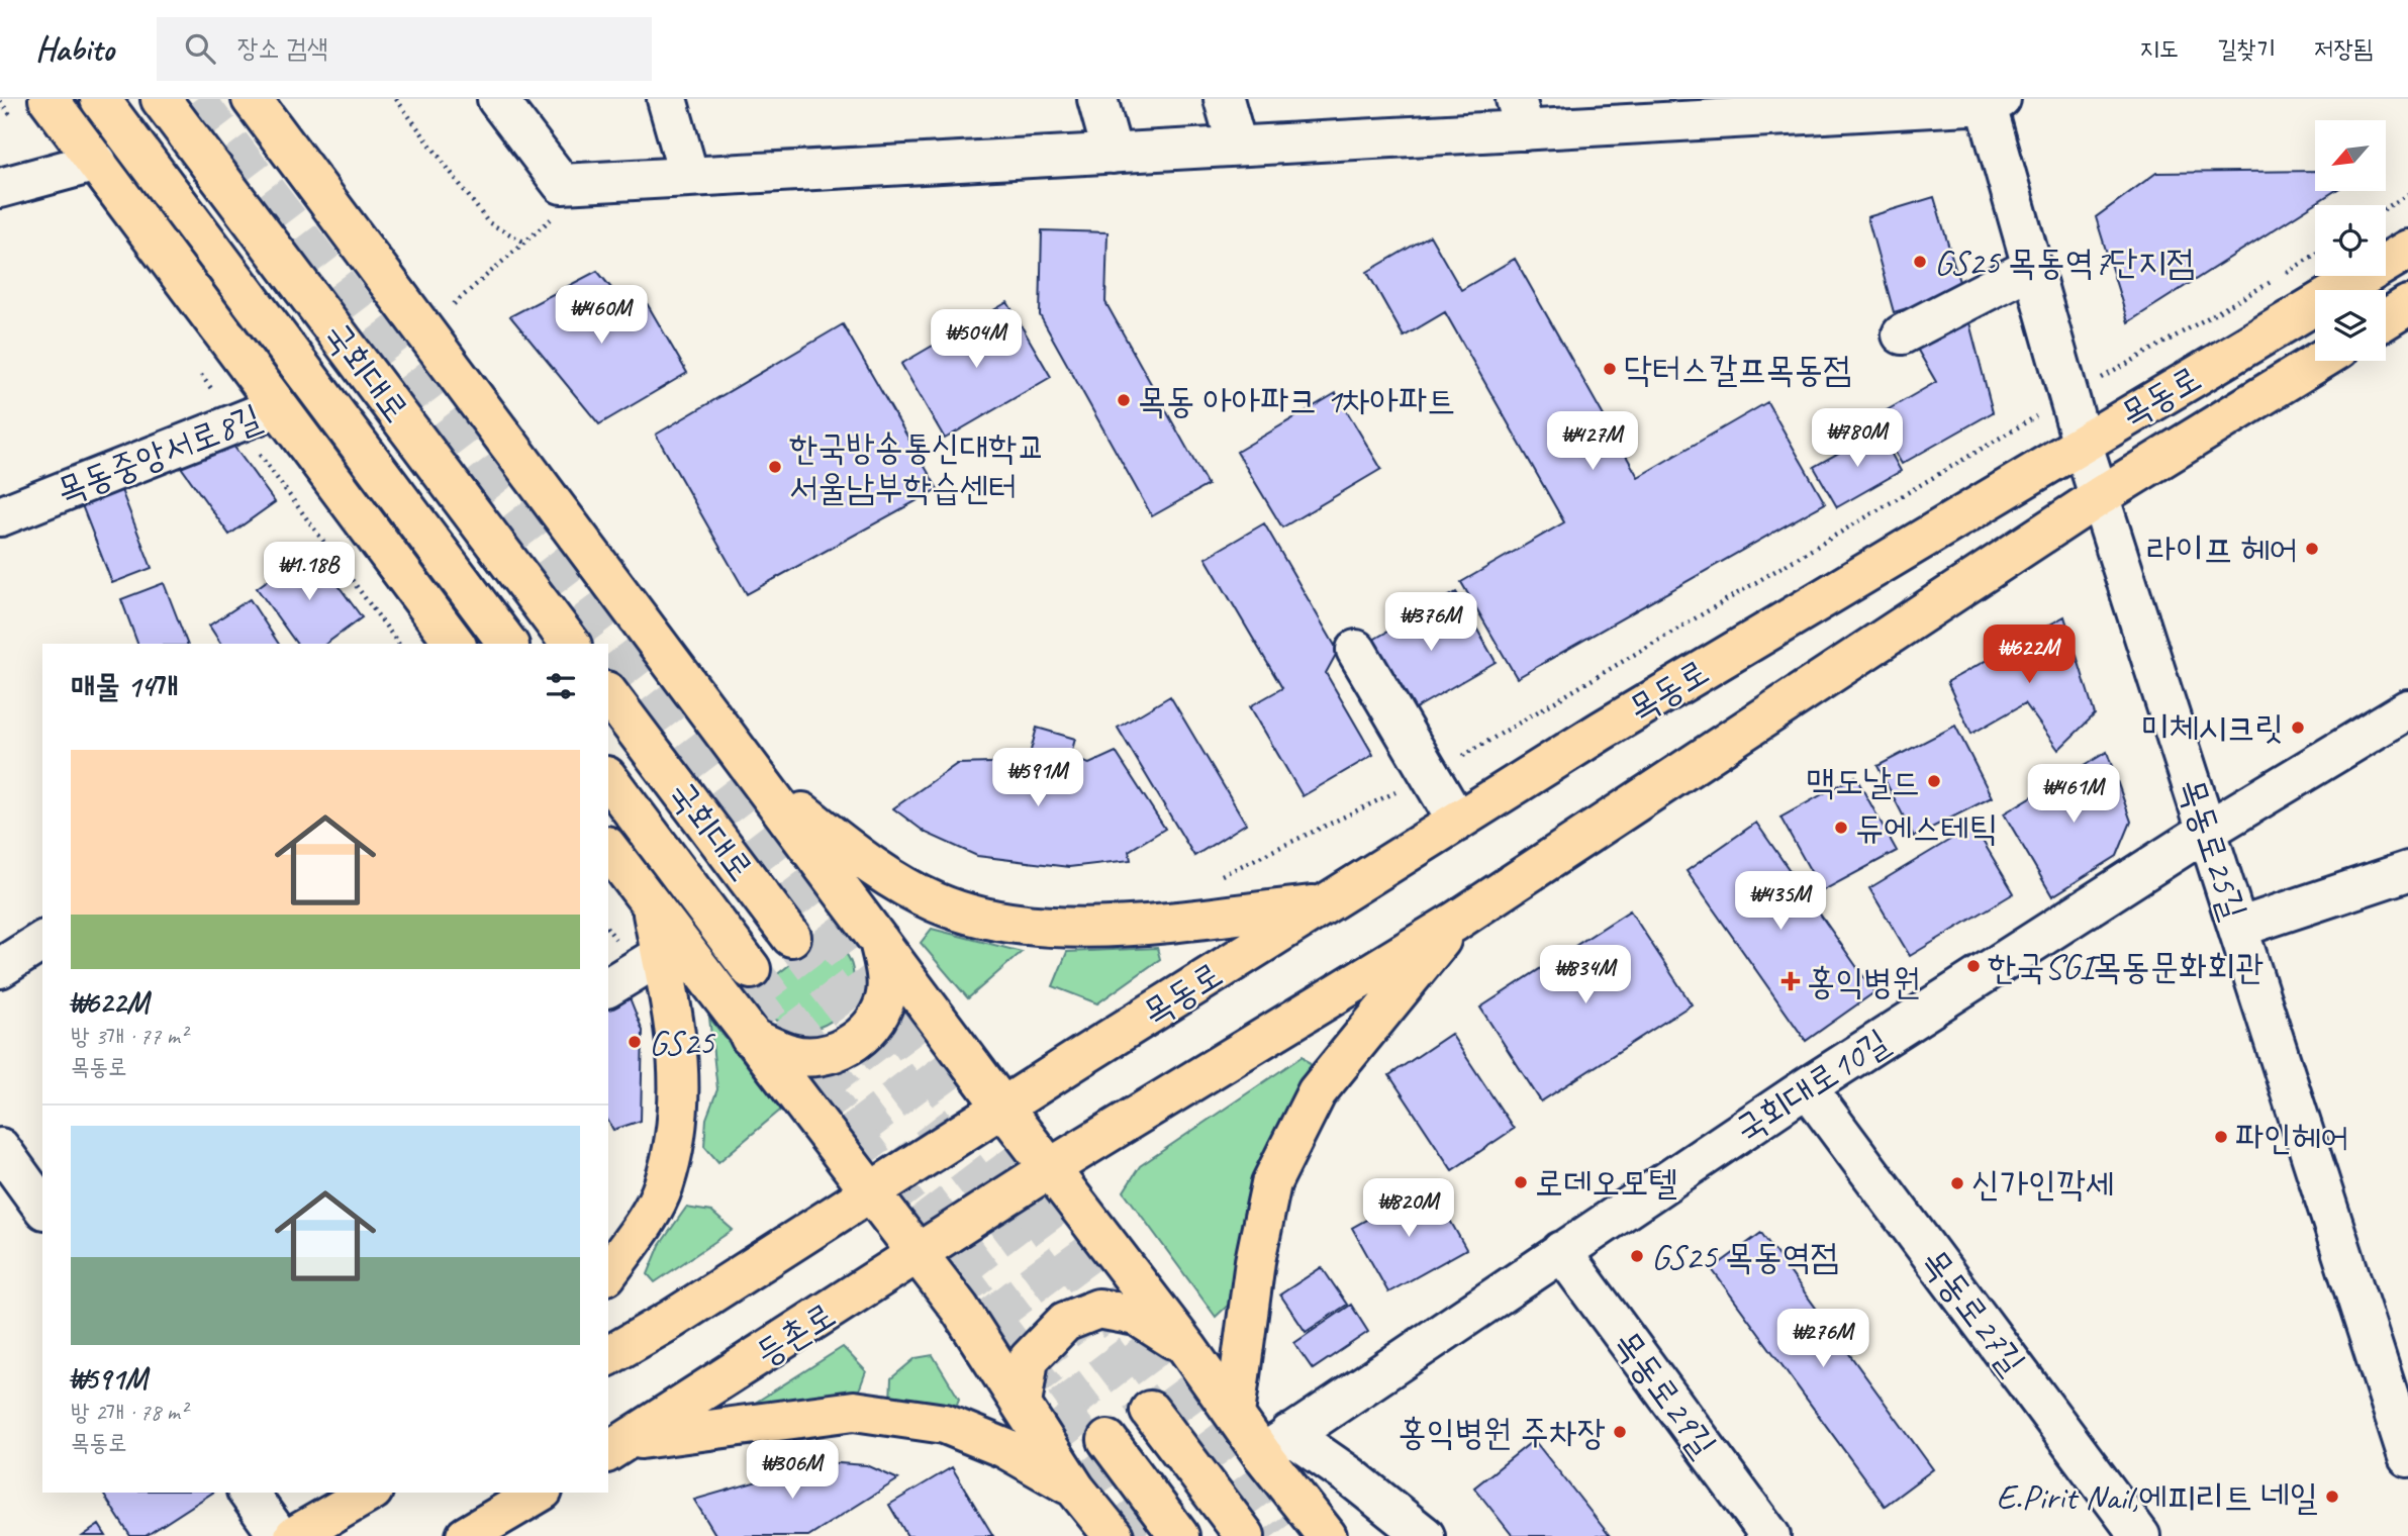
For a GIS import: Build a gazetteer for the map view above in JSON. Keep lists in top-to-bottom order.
{
  "streets": {
    "main road": ["국회대로", "목동로", "등촌로"],
    "street": [
      "목동중앙서로8길",
      "목동로25길",
      "국회대로10길",
      "목동로27길",
      "목동로29길"
    ]
  },
  "crossings": [
    ["목동로", "목동로25길"],
    ["목동로", "등촌로"],
    ["목동로25길", "국회대로10길"],
    ["국회대로10길", "목동로27길"],
    ["국회대로10길", "목동로29길"]
  ],
  "places": {
    "other": [
      "GS25 목동역7단지점",
      "닥터스칼프목동점",
      "목동 아아파크 1차아파트",
      "한국방송통신대학교 서울남부학습센터",
      "라이프 헤어",
      "미체시크릿",
      "맥도날드",
      "듀에스테틱",
      "한국SGI목동문화회관",
      "GS25",
      "파인헤어",
      "로데오모텔",
      "신가인깍세",
      "GS25 목동역점",
      "홍익병원 주차장",
      "E.Pirit Nail,에피리트 네일"
    ],
    "health": ["홍익병원"]
  },
  "north": "bottom left",
  "page": {
    "header": "Habito",
    "search": "장소 검색",
    "nav": ["지도", "길찾기", "저장됨"],
    "price": [
      "₩460M",
      "₩504M",
      "₩780M",
      "₩427M",
      "₩1.18B",
      "₩376M",
      "₩622M",
      "₩591M",
      "₩461M",
      "₩435M",
      "₩834M",
      "₩820M",
      "₩276M",
      "₩306M"
    ],
    "heading": "매물 14개",
    "list": [
      {
        "name": "₩622M",
        "note": "방 3개 · 77 m² · 목동로"
      },
      {
        "name": "₩591M",
        "note": "방 2개 · 78 m² · 목동로"
      }
    ]
  }
}
